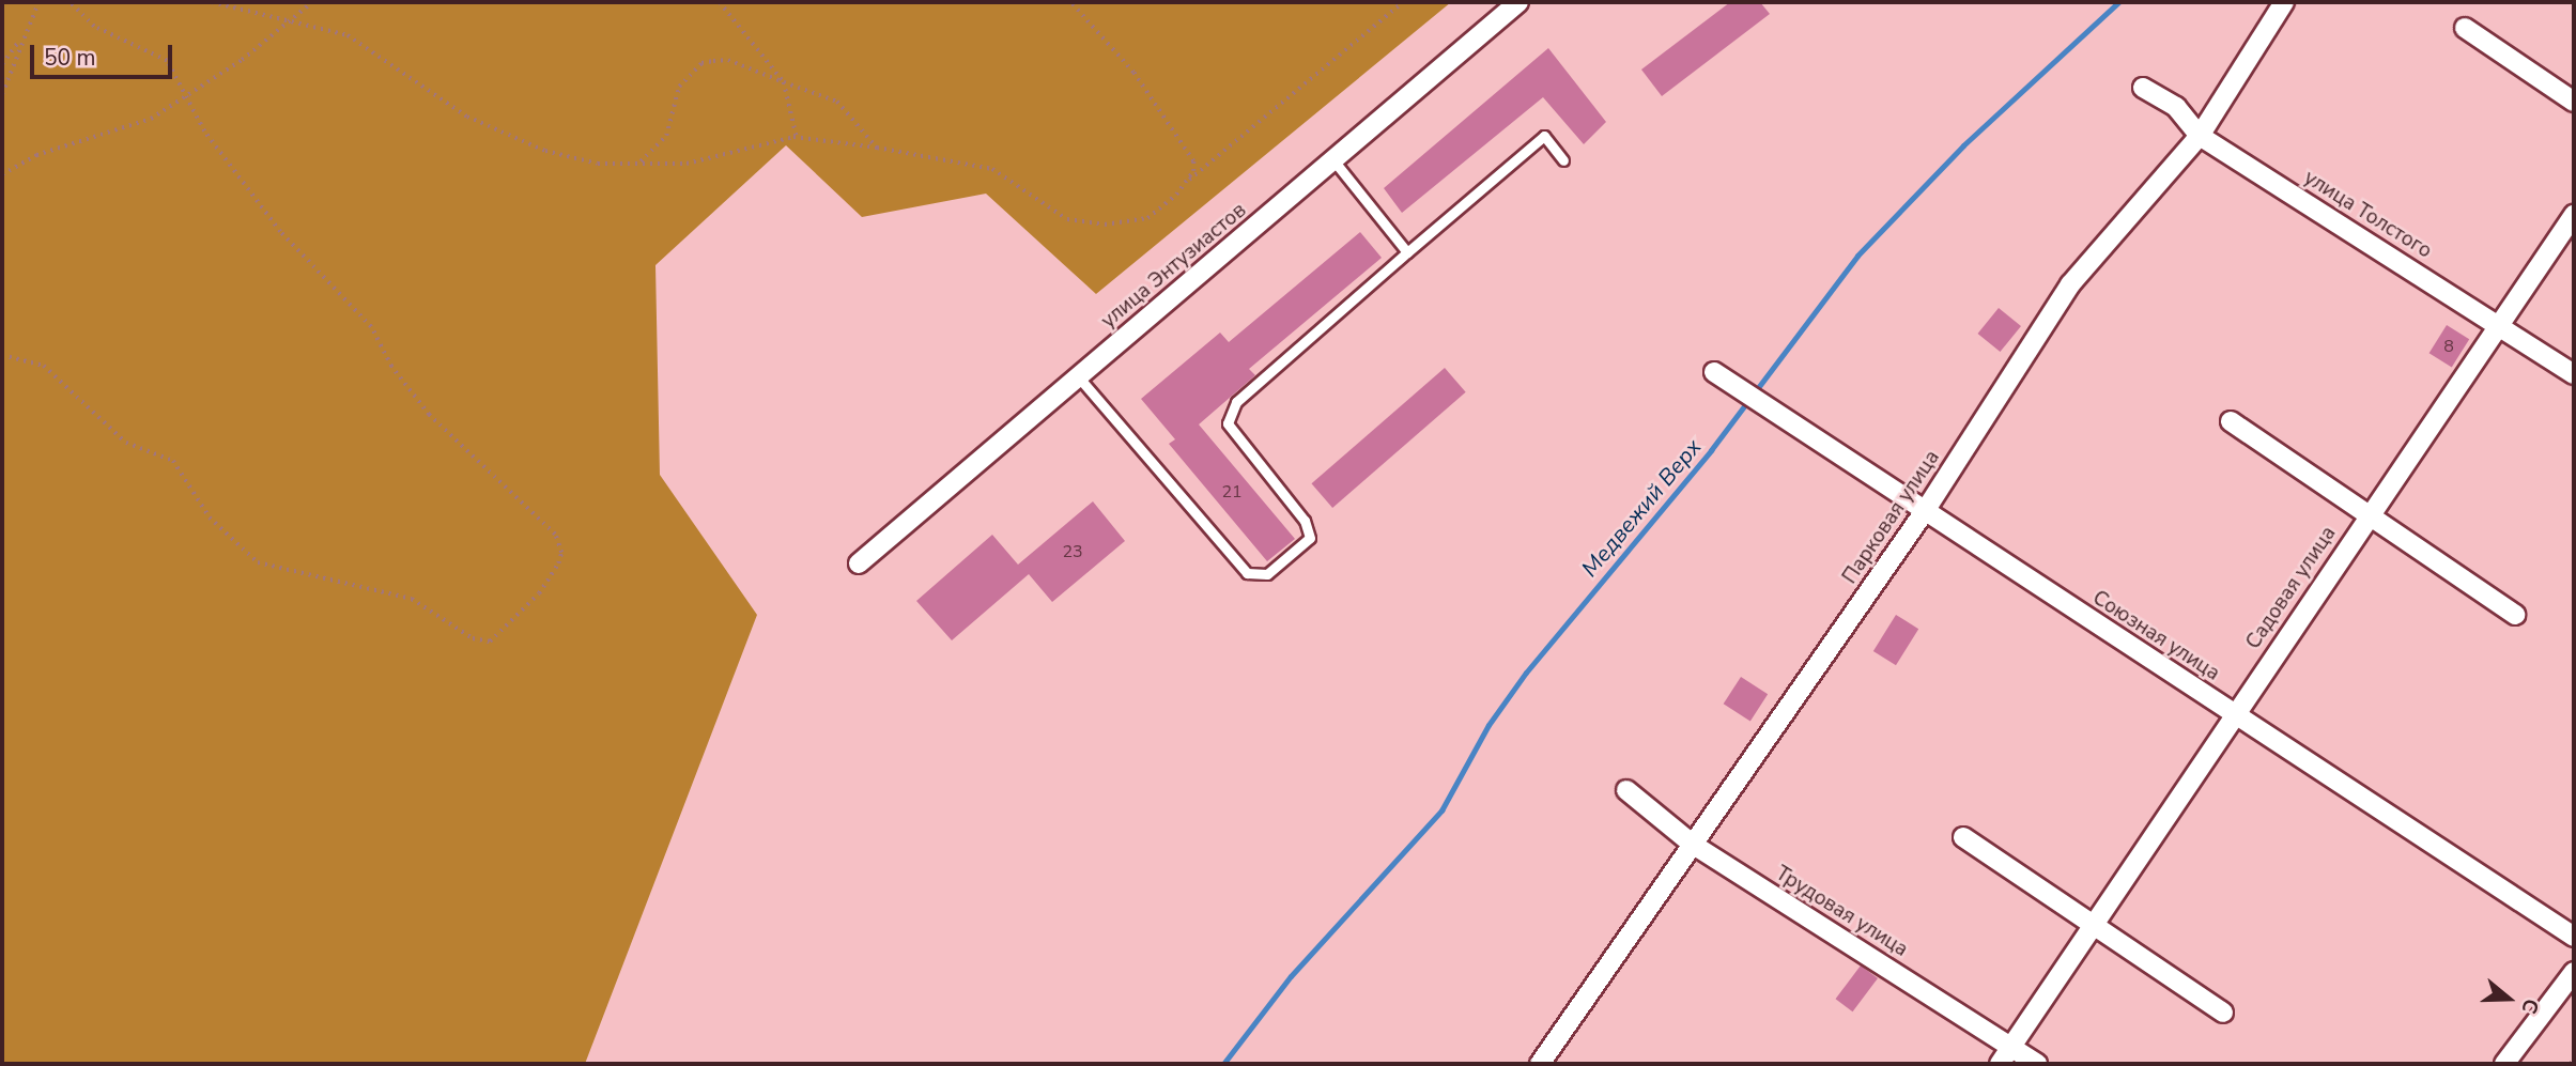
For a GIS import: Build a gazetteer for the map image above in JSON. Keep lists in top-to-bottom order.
{
  "streets": {
    "street": [
      "улица Толстого",
      "улица Энтузиастов",
      "Парковая улица",
      "Садовая улица",
      "Союзная улица",
      "Трудовая улица"
    ]
  },
  "crossings": [
    ["улица Толстого", "Парковая улица"],
    ["улица Толстого", "Садовая улица"],
    ["Парковая улица", "Союзная улица"],
    ["Парковая улица", "Трудовая улица"],
    ["Садовая улица", "Союзная улица"],
    ["Садовая улица", "Трудовая улица"]
  ],
  "water": ["Медвежий Верх"],
  "house_numbers": ["8", "21", "23"],
  "scale_bar": "50 m",
  "north": "right"
}
